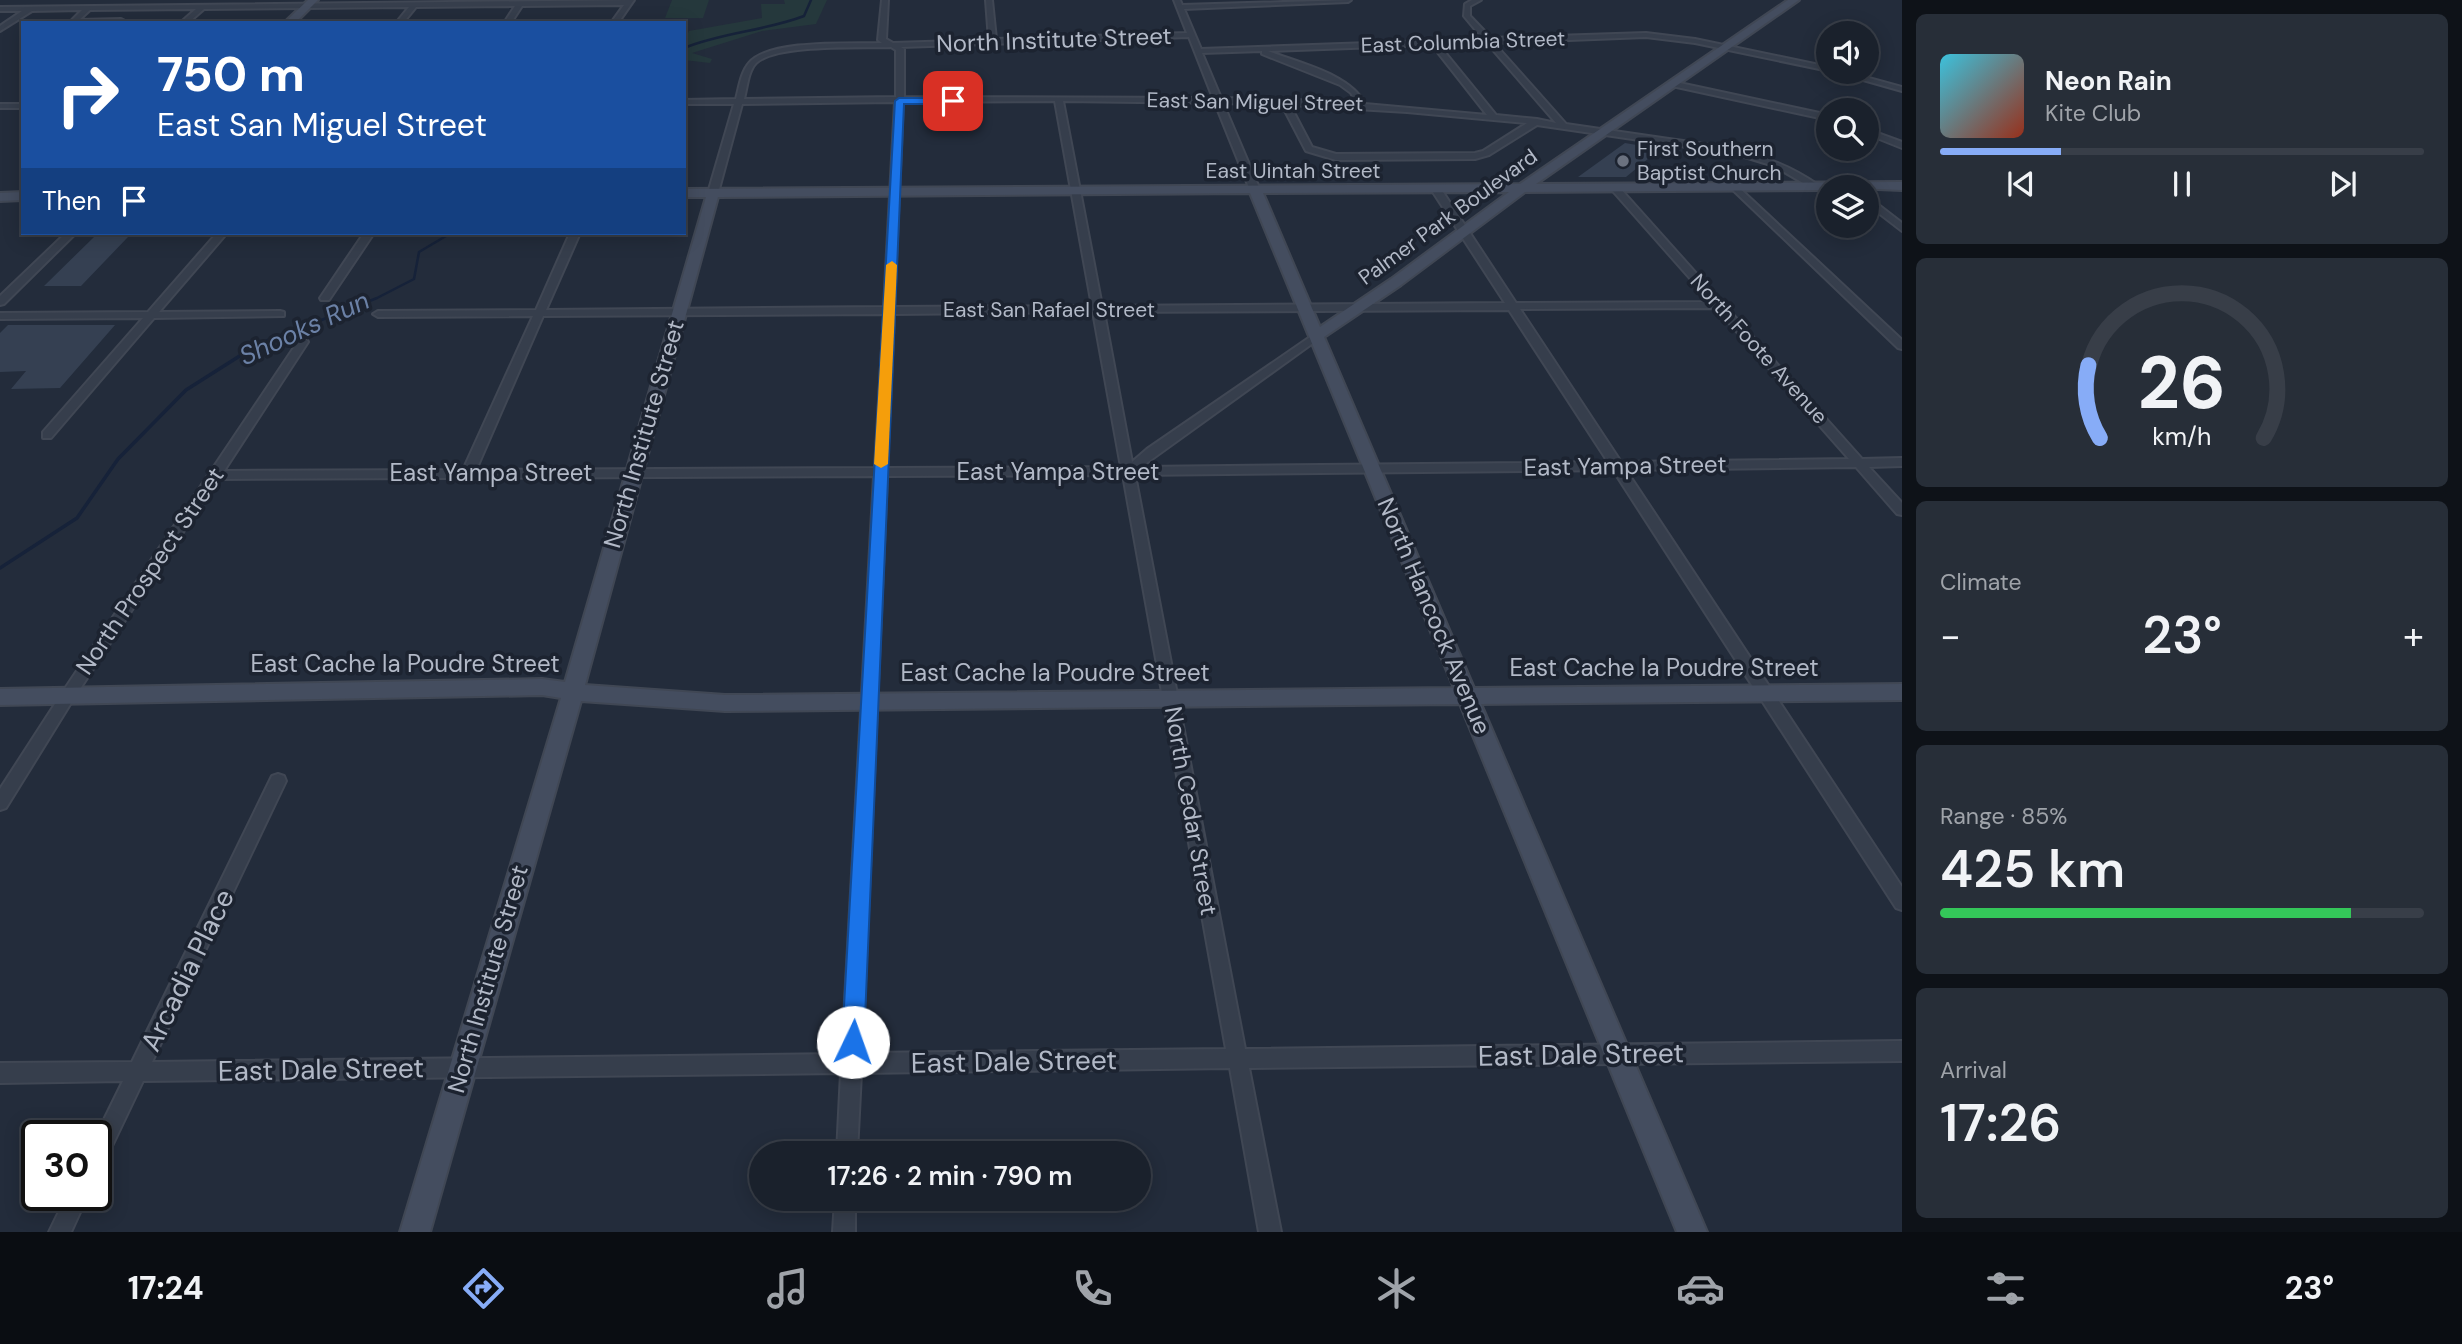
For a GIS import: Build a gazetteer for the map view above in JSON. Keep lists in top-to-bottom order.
{
  "streets": {
    "main road": [
      "North Institute Street",
      "East Uintah Street",
      "Palmer Park Boulevard",
      "North Hancock Avenue",
      "East Cache la Poudre Street"
    ],
    "street": [
      "East Columbia Street",
      "East San Miguel Street",
      "East San Rafael Street",
      "North Foote Avenue",
      "East Yampa Street",
      "North Prospect Street",
      "North Cedar Street",
      "Arcadia Place",
      "East Dale Street"
    ]
  },
  "crossings": [
    ["North Institute Street", "East San Miguel Street"],
    ["North Institute Street", "East Uintah Street"],
    ["North Institute Street", "East San Rafael Street"],
    ["North Institute Street", "East Yampa Street"],
    ["North Institute Street", "North Hancock Avenue"],
    ["North Institute Street", "East Cache la Poudre Street"],
    ["North Institute Street", "East Dale Street"],
    ["East Columbia Street", "Palmer Park Boulevard"],
    ["East Columbia Street", "North Hancock Avenue"],
    ["East San Miguel Street", "East Uintah Street"],
    ["East San Miguel Street", "Palmer Park Boulevard"],
    ["East San Miguel Street", "North Hancock Avenue"],
    ["East San Miguel Street", "North Cedar Street"],
    ["East Uintah Street", "Palmer Park Boulevard"],
    ["East Uintah Street", "North Foote Avenue"],
    ["East Uintah Street", "North Hancock Avenue"],
    ["East Uintah Street", "North Cedar Street"],
    ["Palmer Park Boulevard", "East San Rafael Street"],
    ["Palmer Park Boulevard", "East Yampa Street"],
    ["Palmer Park Boulevard", "North Hancock Avenue"],
    ["Palmer Park Boulevard", "North Cedar Street"],
    ["East San Rafael Street", "North Foote Avenue"],
    ["East San Rafael Street", "North Hancock Avenue"],
    ["East San Rafael Street", "North Cedar Street"],
    ["North Foote Avenue", "East Yampa Street"],
    ["East Yampa Street", "North Prospect Street"],
    ["East Yampa Street", "North Hancock Avenue"],
    ["East Yampa Street", "North Cedar Street"],
    ["North Prospect Street", "East Cache la Poudre Street"],
    ["North Hancock Avenue", "East Cache la Poudre Street"],
    ["North Hancock Avenue", "East Dale Street"],
    ["East Cache la Poudre Street", "North Cedar Street"],
    ["North Cedar Street", "East Dale Street"],
    ["Arcadia Place", "East Dale Street"]
  ],
  "water": ["Shooks Run"],
  "places": ["First Southern Baptist Church"],
  "page": {
    "turn": ["750 m", "East San Miguel Street"],
    "song": ["Neon Rain", "Kite Club"],
    "then": "Then",
    "tile": [
      "Climate",
      ["Range · 85%", "425 km"],
      ["Arrival", "17:26"]
    ],
    "heat": ["−", "23°", "+"],
    "limit": "30",
    "trip": "17:26 · 2 min · 790 m",
    "tabs": ["17:24", "23°"],
    "gauge": ["26", "km/h"]
  }
}
